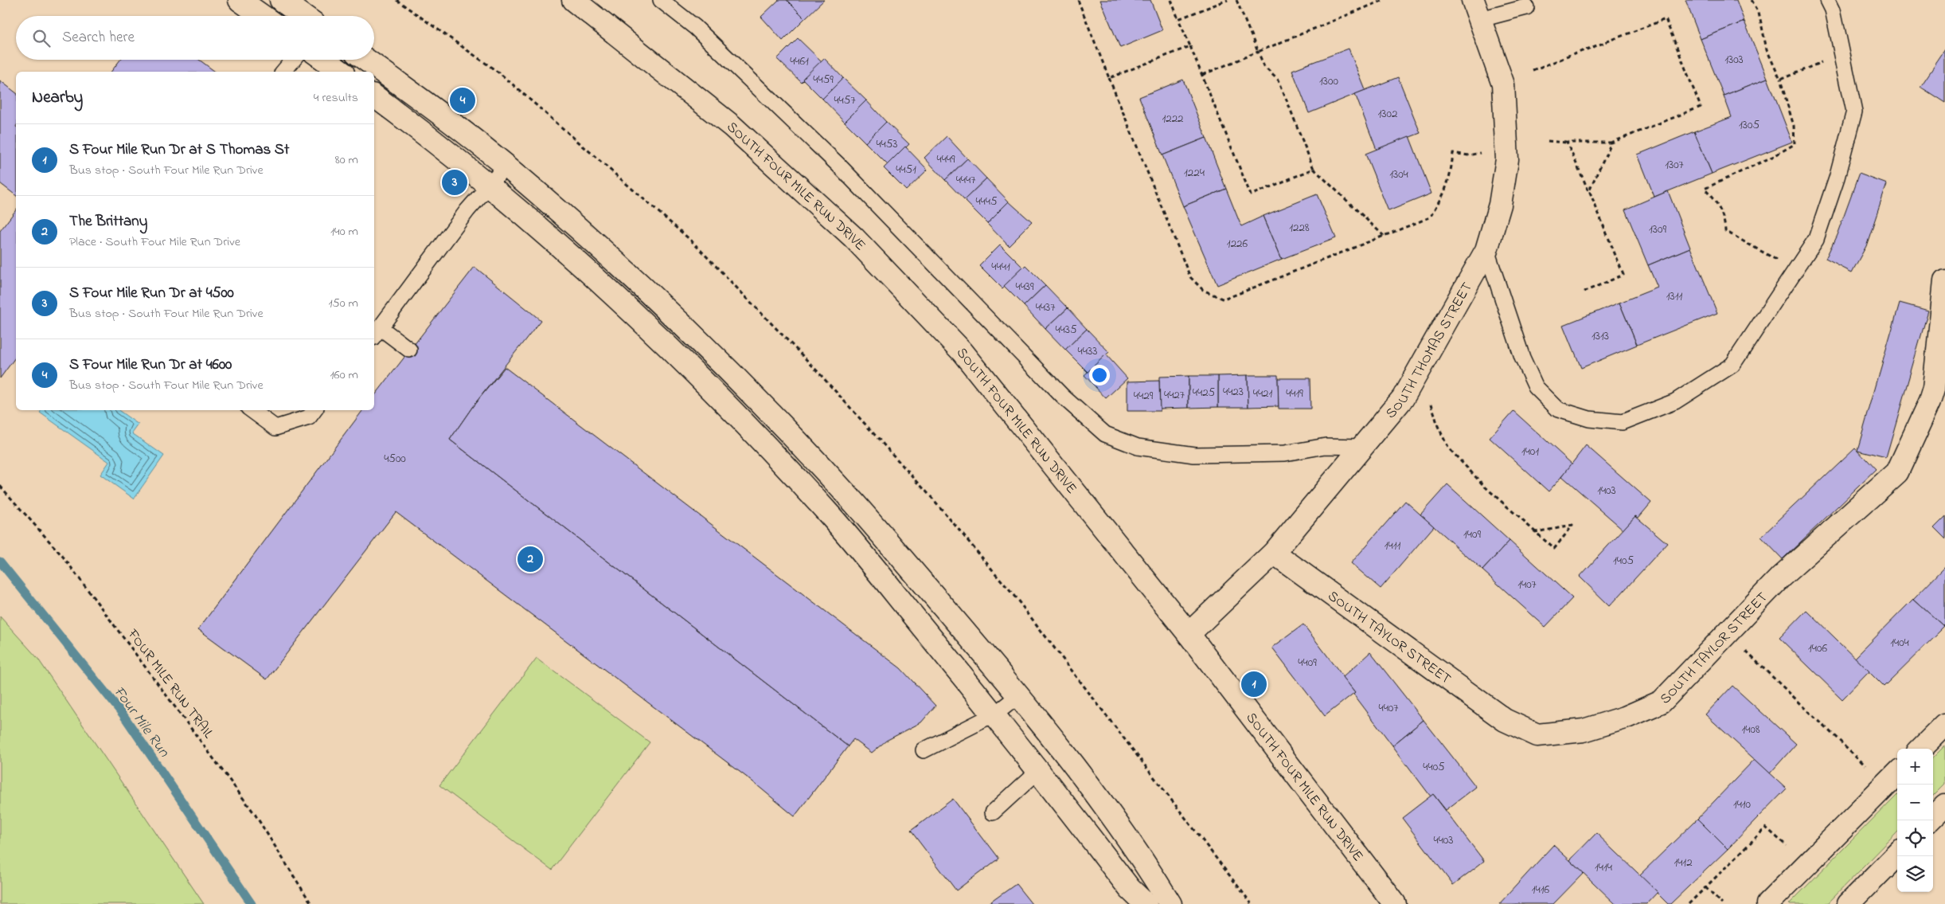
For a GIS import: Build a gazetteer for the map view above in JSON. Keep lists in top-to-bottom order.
{
  "streets": {
    "street": ["SOUTH FOUR MILE RUN DRIVE", "SOUTH THOMAS STREET", "SOUTH TAYLOR STREET"],
    "path": ["FOUR MILE RUN TRAIL"]
  },
  "crossings": [
    ["SOUTH FOUR MILE RUN DRIVE", "SOUTH THOMAS STREET"],
    ["SOUTH THOMAS STREET", "SOUTH TAYLOR STREET"]
  ],
  "water": ["Four Mile Run"],
  "house_numbers": [
    "1303",
    "4461",
    "4459",
    "1300",
    "4457",
    "1302",
    "1222",
    "1305",
    "4453",
    "4449",
    "1307",
    "4451",
    "1224",
    "1304",
    "4447",
    "4445",
    "1228",
    "1309",
    "1226",
    "4441",
    "4439",
    "1311",
    "4437",
    "4435",
    "1313",
    "4433",
    "4423",
    "4425",
    "4421",
    "4419",
    "4427",
    "4429",
    "1401",
    "4500",
    "1403",
    "1409",
    "1411",
    "1405",
    "1407",
    "1404",
    "1406",
    "4409",
    "4407",
    "1408",
    "4405",
    "1410",
    "4403",
    "1412",
    "1414",
    "1416"
  ],
  "page": {
    "search": "Search here",
    "heading": ["Nearby", "4 results"],
    "pins": [
      "4",
      "3",
      "2",
      "1"
    ],
    "list": [
      {
        "mark": "1",
        "name": "S Four Mile Run Dr at S Thomas St",
        "note": "Bus stop · South Four Mile Run Drive",
        "value": "80 m"
      },
      {
        "mark": "2",
        "name": "The Brittany",
        "note": "Place · South Four Mile Run Drive",
        "value": "140 m"
      },
      {
        "mark": "3",
        "name": "S Four Mile Run Dr at 4500",
        "note": "Bus stop · South Four Mile Run Drive",
        "value": "150 m"
      },
      {
        "mark": "4",
        "name": "S Four Mile Run Dr at 4600",
        "note": "Bus stop · South Four Mile Run Drive",
        "value": "160 m"
      }
    ],
    "map_buttons": ["+", "−"]
  }
}
